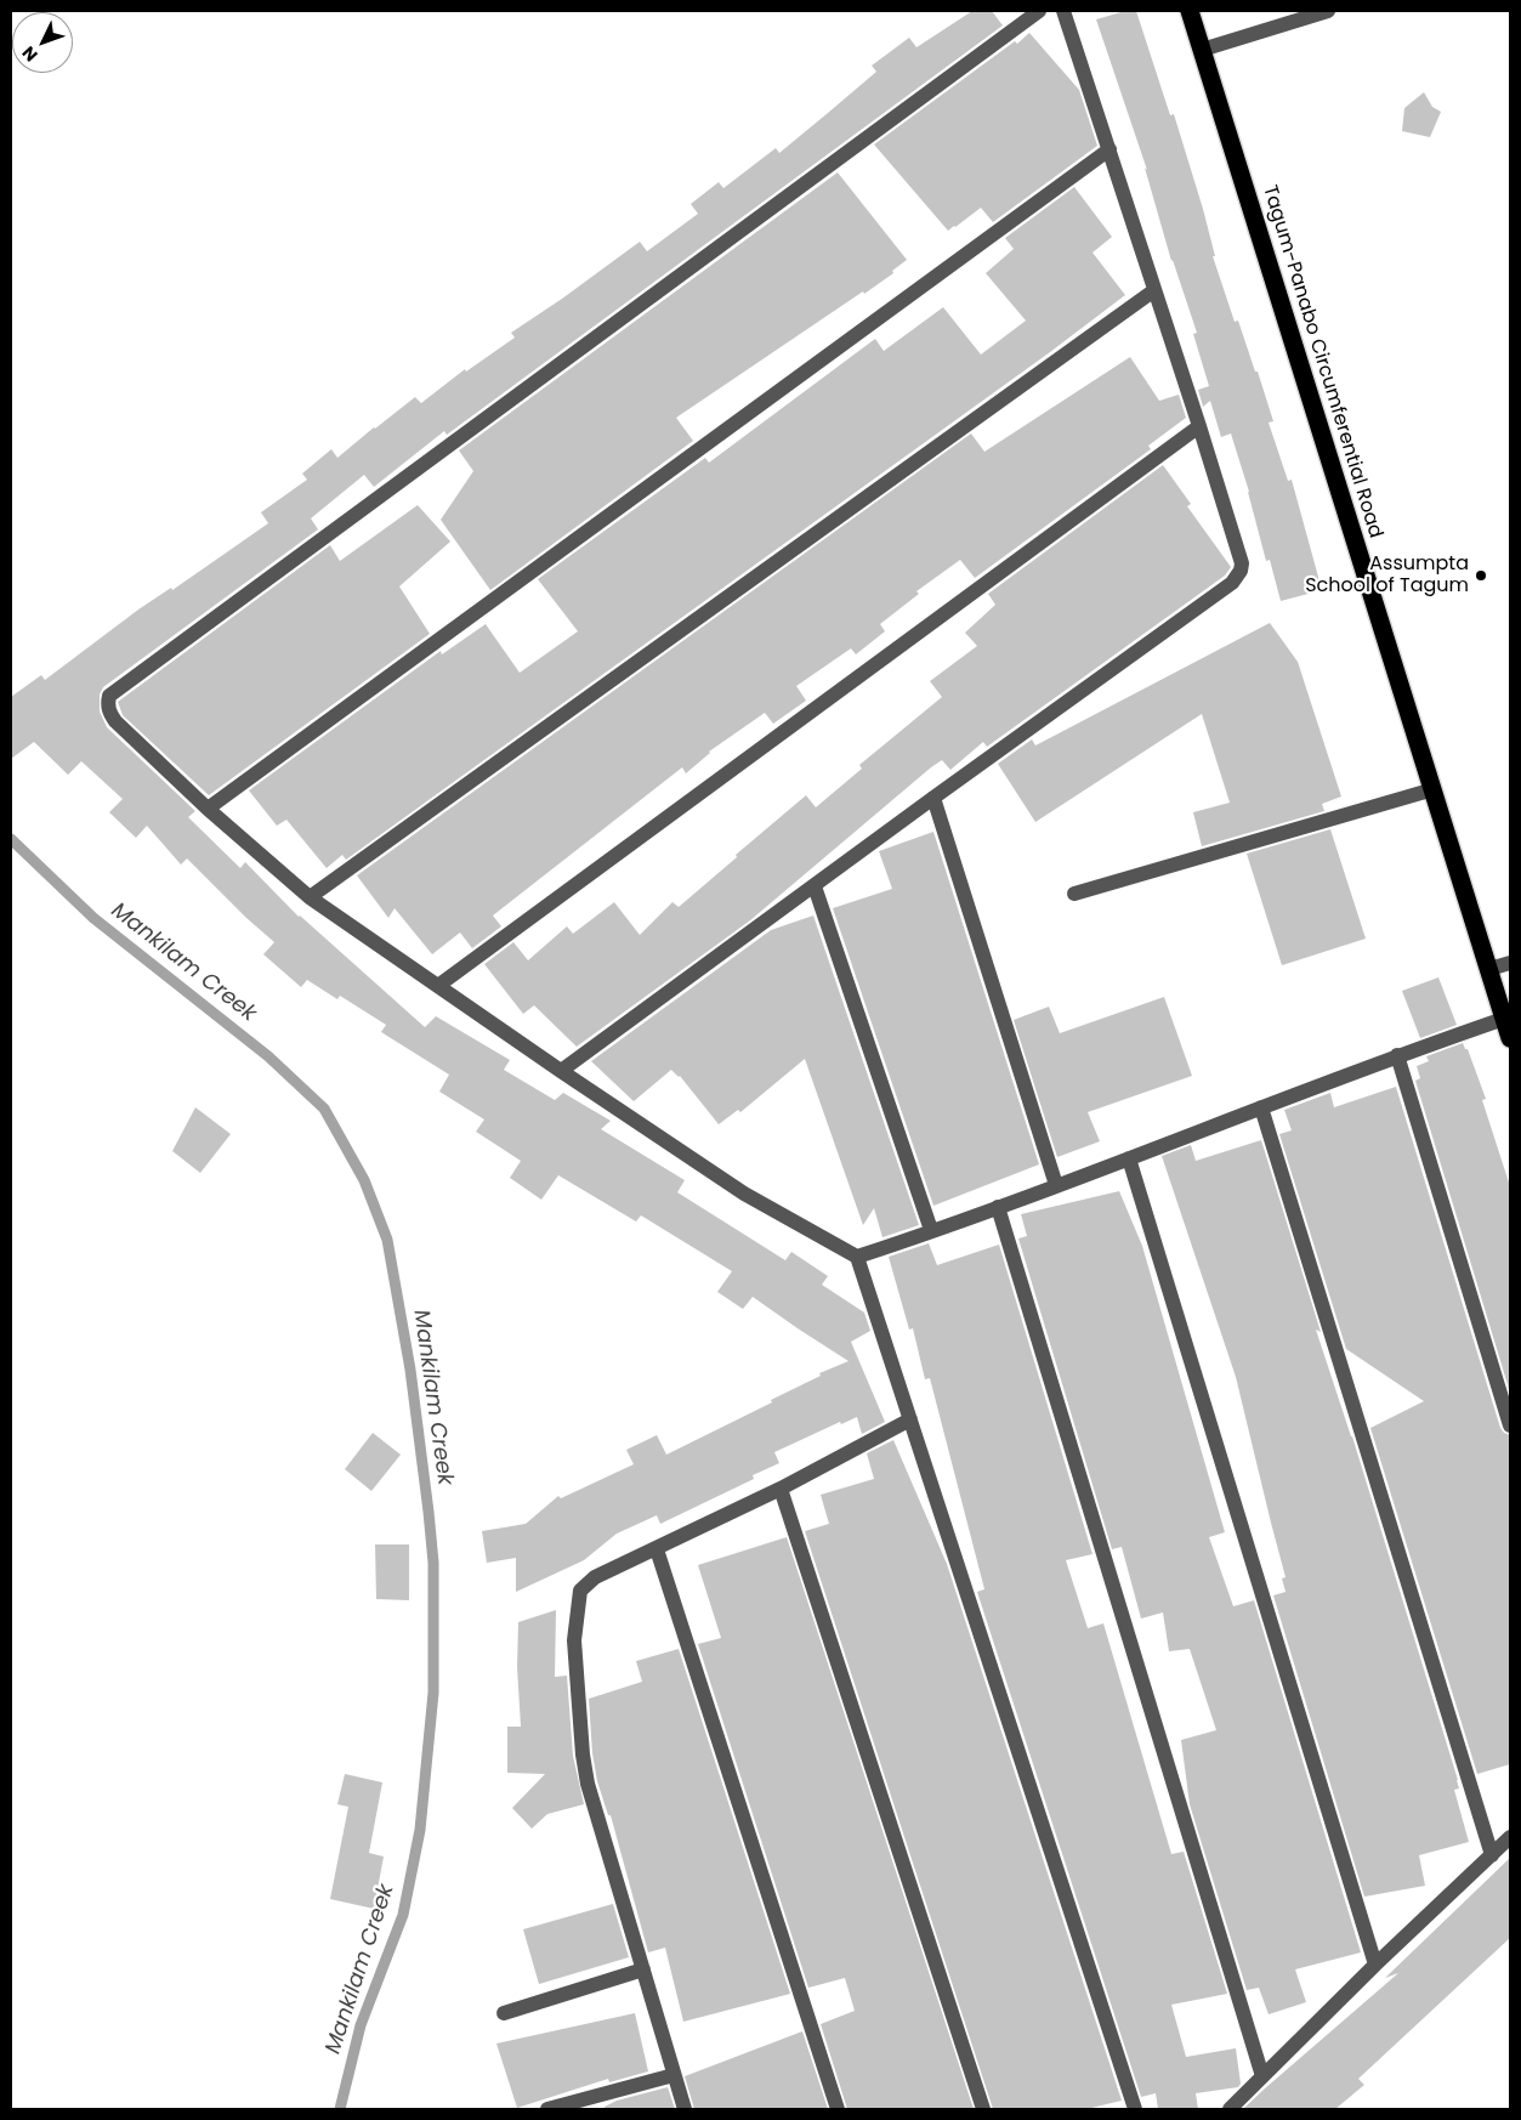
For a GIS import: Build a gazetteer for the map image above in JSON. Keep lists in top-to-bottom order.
{
  "streets": {
    "highway": ["Tagum-Panabo Circumferential Road"]
  },
  "water": ["Mankilam Creek"],
  "places": ["Assumpta School of Tagum"],
  "north": "bottom left"
}
